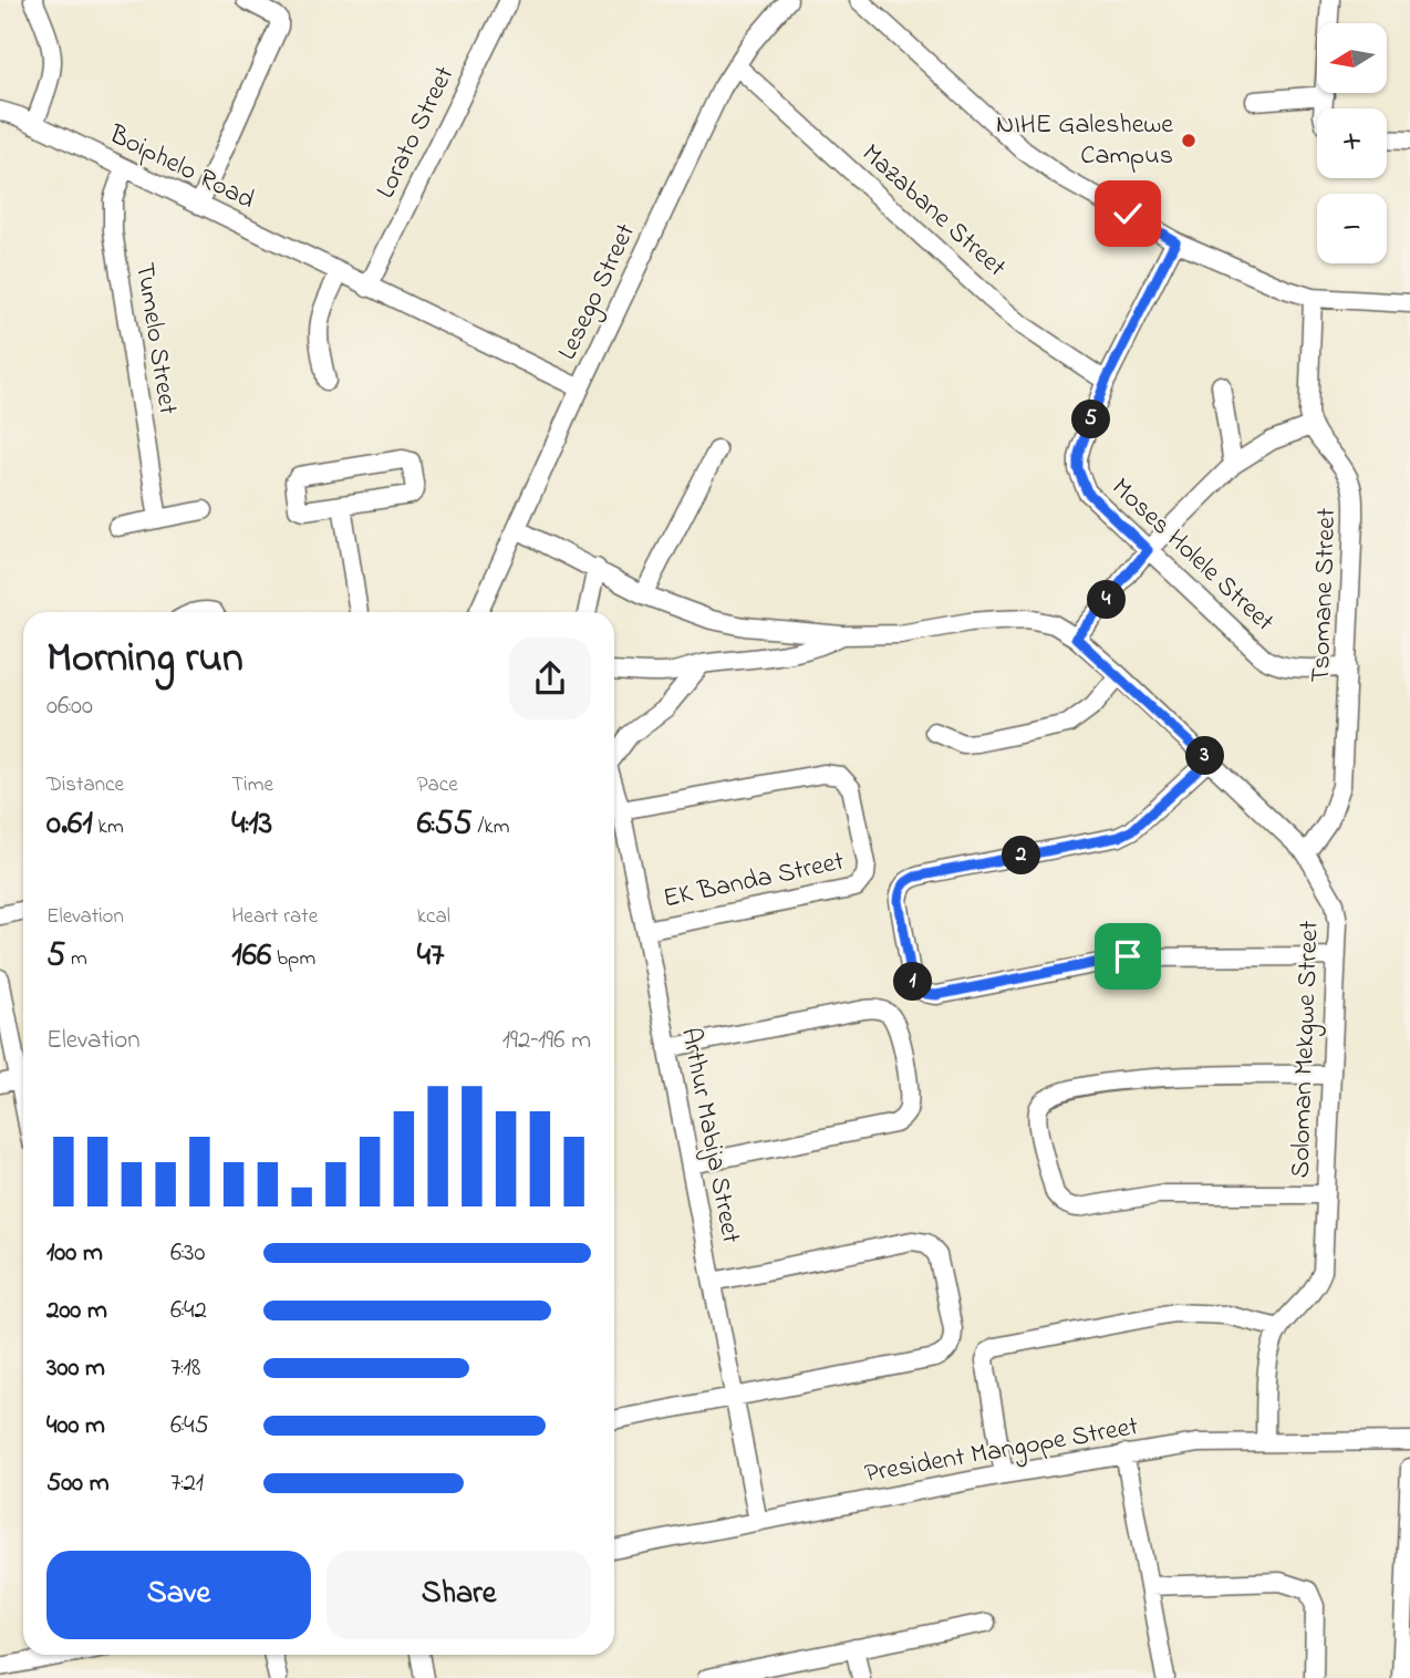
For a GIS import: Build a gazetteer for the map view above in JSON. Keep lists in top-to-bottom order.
{
  "streets": {
    "street": [
      "Lorato Street",
      "Boiphelo Road",
      "Mazabane Street",
      "Lesego Street",
      "Tumelo Street",
      "Moses Holele Street",
      "Tsomane Street",
      "EK Banda Street",
      "Soloman Mekgwe Street",
      "Arthur Mabija Street",
      "President Mangope Street"
    ]
  },
  "crossings": [
    ["Lorato Street", "Boiphelo Road"],
    ["Boiphelo Road", "Lesego Street"],
    ["Boiphelo Road", "Tumelo Street"],
    ["Mazabane Street", "Lesego Street"],
    ["Mazabane Street", "Moses Holele Street"],
    ["Lesego Street", "Soloman Mekgwe Street"],
    ["Moses Holele Street", "Tsomane Street"],
    ["Tsomane Street", "Soloman Mekgwe Street"],
    ["EK Banda Street", "Arthur Mabija Street"],
    ["Soloman Mekgwe Street", "President Mangope Street"],
    ["Arthur Mabija Street", "President Mangope Street"]
  ],
  "places": ["NIHE Galeshewe Campus"],
  "north": "left",
  "page": {
    "map_buttons": ["+", "−"],
    "pins": [
      "5",
      "4",
      "3",
      "2",
      "1"
    ],
    "heading": ["Morning run", "06:00"],
    "stats": [
      ["Distance", "0.61 km"],
      ["Time", "4:13"],
      ["Pace", "6:55 /km"],
      ["Elevation", "5 m"],
      ["Heart rate", "166 bpm"],
      ["kcal", "47"]
    ],
    "chart": ["Elevation", "192–196 m"],
    "list": [
      {
        "name": "100 m",
        "note": "6:30"
      },
      {
        "name": "200 m",
        "note": "6:42"
      },
      {
        "name": "300 m",
        "note": "7:18"
      },
      {
        "name": "400 m",
        "note": "6:45"
      },
      {
        "name": "500 m",
        "note": "7:21"
      }
    ],
    "buttons": ["Save", "Share"]
  }
}
